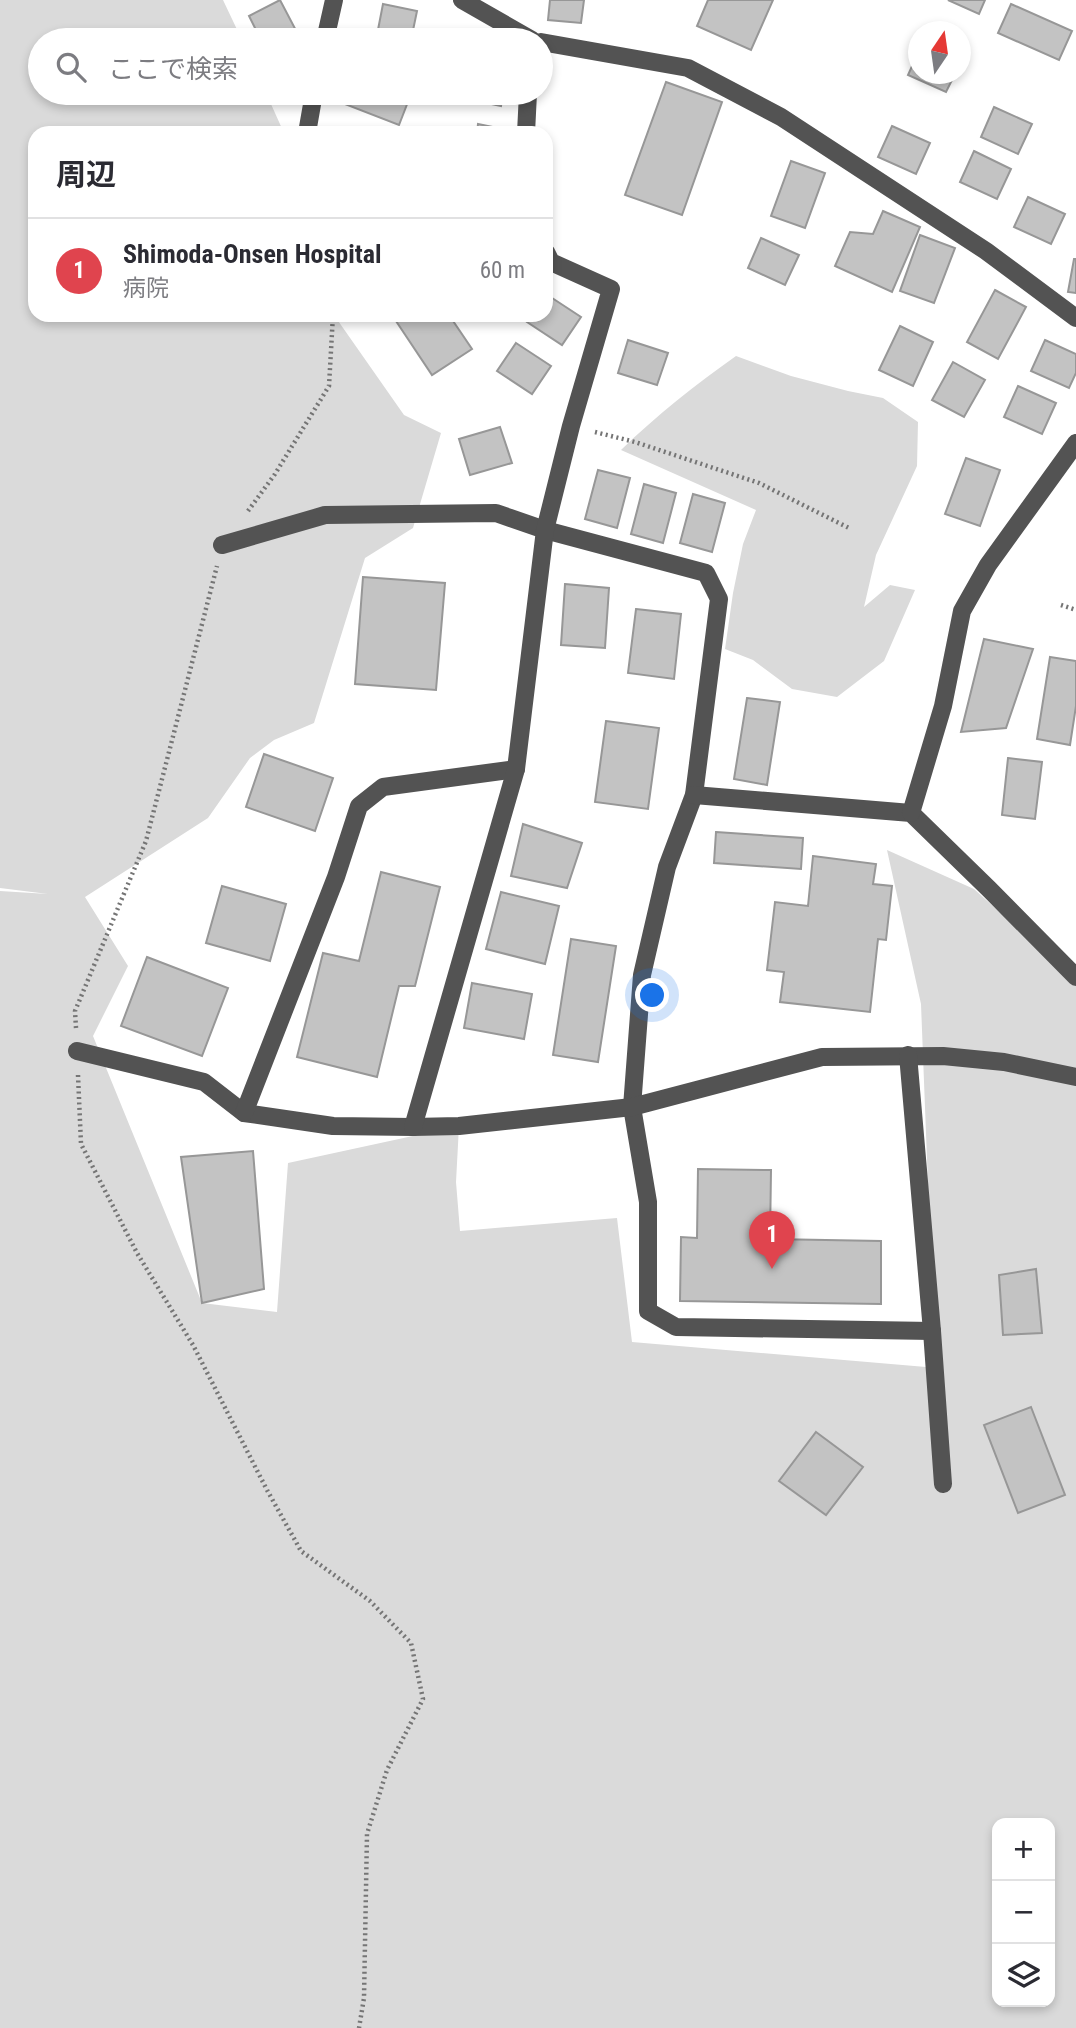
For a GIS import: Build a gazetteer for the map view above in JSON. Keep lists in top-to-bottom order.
{
  "north": "top",
  "page": {
    "search": "ここで検索",
    "heading": "周辺",
    "list": [
      {
        "mark": "1",
        "name": "Shimoda-Onsen Hospital",
        "note": "病院",
        "value": "60 m"
      }
    ],
    "pins": "1",
    "map_buttons": ["+", "−"]
  }
}
